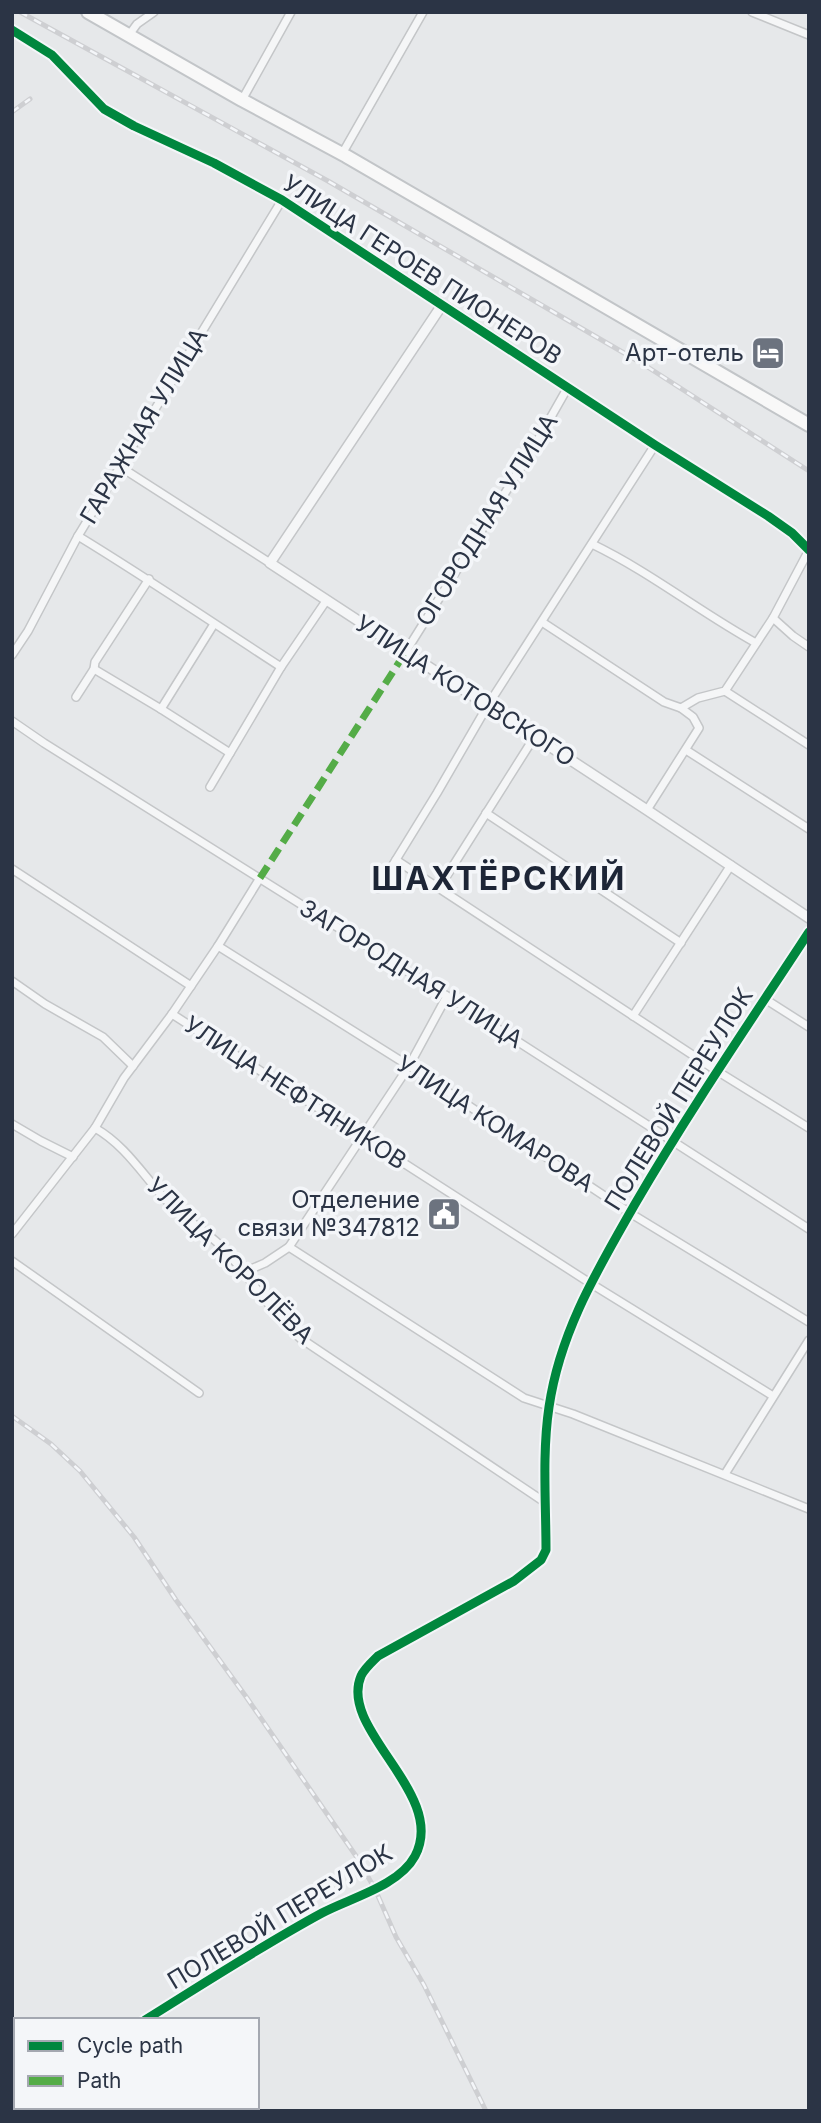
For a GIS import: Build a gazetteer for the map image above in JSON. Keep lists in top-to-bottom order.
{
  "streets": {
    "main road": ["УЛИЦА ГЕРОЕВ ПИОНЕРОВ"],
    "street": [
      "ГАРАЖНАЯ УЛИЦА",
      "ОГОРОДНАЯ УЛИЦА",
      "УЛИЦА КОТОВСКОГО",
      "ЗАГОРОДНАЯ УЛИЦА",
      "УЛИЦА НЕФТЯНИКОВ",
      "ПОЛЕВОЙ ПЕРЕУЛОК",
      "УЛИЦА КОМАРОВА",
      "УЛИЦА КОРОЛЁВА"
    ]
  },
  "crossings": [
    ["УЛИЦА ГЕРОЕВ ПИОНЕРОВ", "ГАРАЖНАЯ УЛИЦА"],
    ["УЛИЦА ГЕРОЕВ ПИОНЕРОВ", "ОГОРОДНАЯ УЛИЦА"],
    ["ГАРАЖНАЯ УЛИЦА", "УЛИЦА КОТОВСКОГО"],
    ["ОГОРОДНАЯ УЛИЦА", "УЛИЦА КОТОВСКОГО"],
    ["ЗАГОРОДНАЯ УЛИЦА", "ПОЛЕВОЙ ПЕРЕУЛОК"],
    ["УЛИЦА НЕФТЯНИКОВ", "ПОЛЕВОЙ ПЕРЕУЛОК"],
    ["ПОЛЕВОЙ ПЕРЕУЛОК", "УЛИЦА КОМАРОВА"],
    ["ПОЛЕВОЙ ПЕРЕУЛОК", "УЛИЦА КОРОЛЁВА"]
  ],
  "districts": ["ШАХТЁРСКИЙ"],
  "places": {
    "hotel": ["Арт-отель"],
    "public building": ["Отделение связи №347812"]
  },
  "legend": ["Cycle path", "Path"]
}
